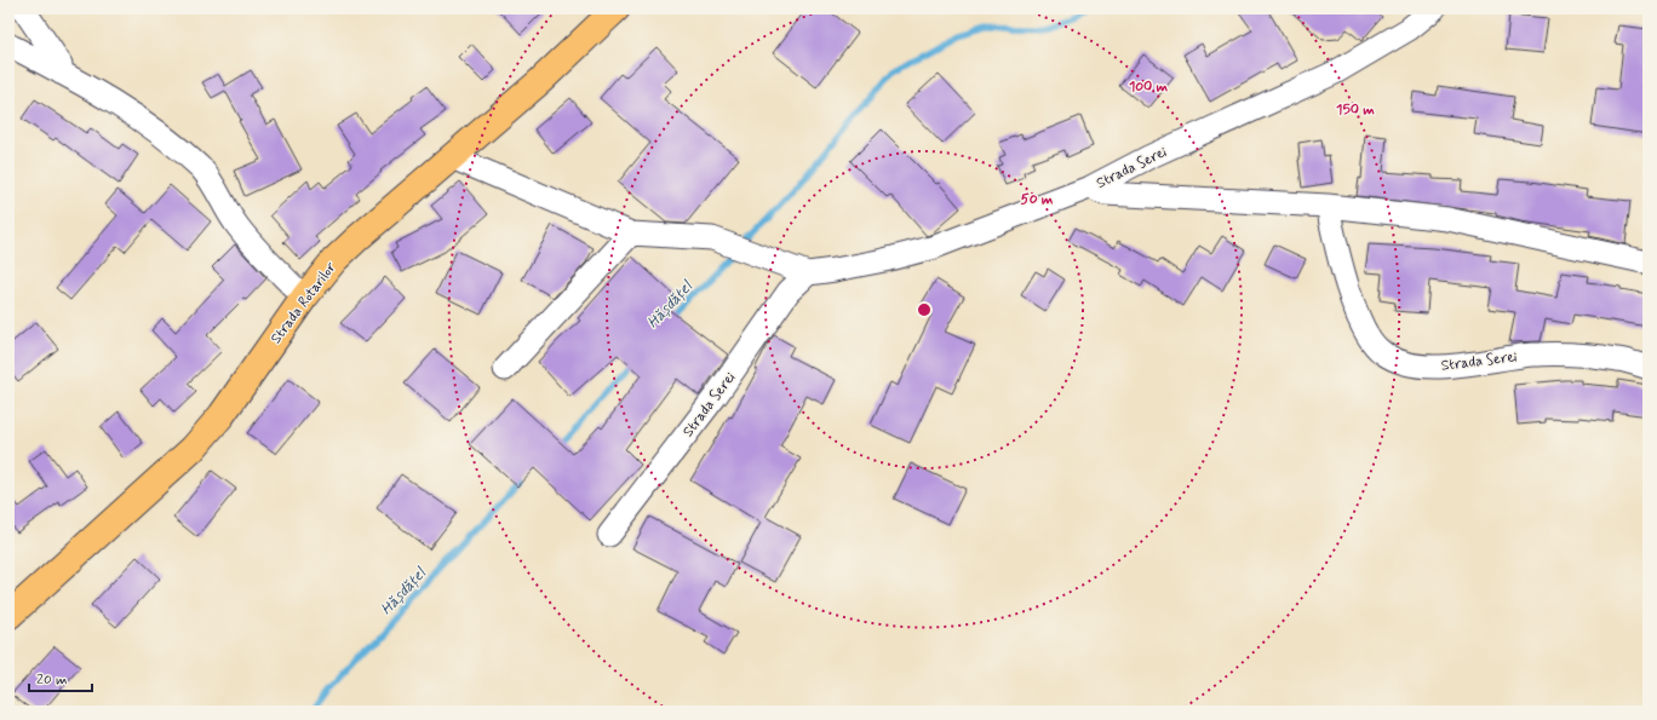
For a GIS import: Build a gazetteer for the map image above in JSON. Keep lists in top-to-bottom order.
{
  "streets": {
    "main road": ["Strada Rotarilor"],
    "street": ["Strada Serei"]
  },
  "crossings": [
    ["Strada Serei", "Strada Rotarilor"]
  ],
  "water": ["Hășdățel"],
  "scale_bar": "20 m",
  "rings": ["100 m", "150 m", "50 m"]
}
